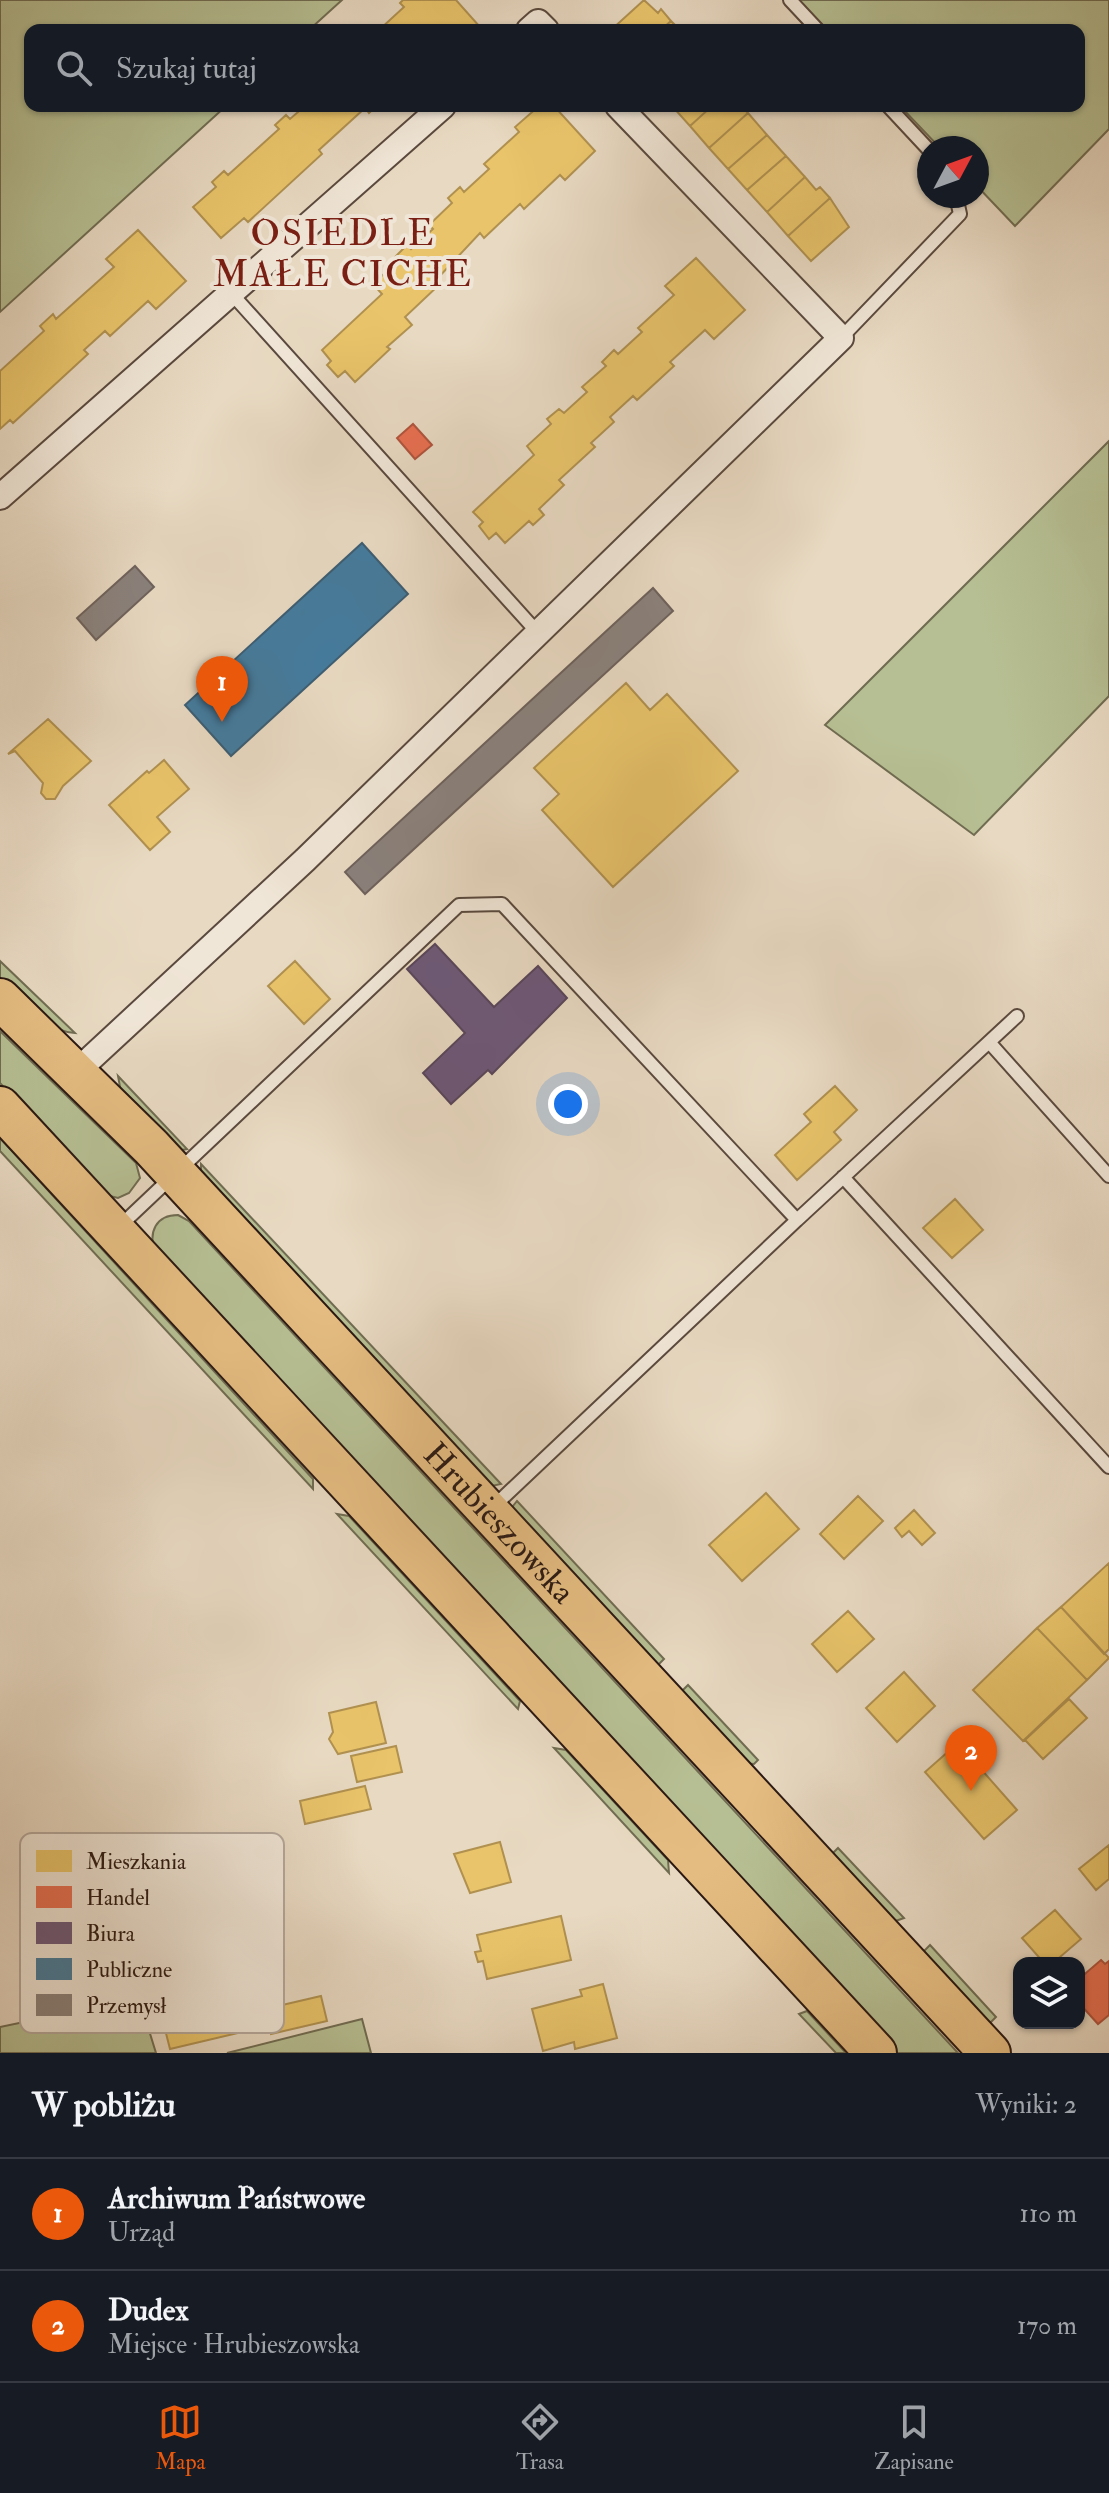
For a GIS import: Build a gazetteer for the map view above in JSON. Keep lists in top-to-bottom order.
{
  "streets": {
    "main road": ["Hrubieszowska"]
  },
  "districts": ["OSIEDLE MAŁE CICHE"],
  "legend": [
    "Mieszkania",
    "Handel",
    "Biura",
    "Publiczne",
    "Przemysł"
  ],
  "north": "top right",
  "page": {
    "search": "Szukaj tutaj",
    "pins": ["1", "2"],
    "heading": ["W pobliżu", "Wyniki: 2"],
    "list": [
      {
        "mark": "1",
        "name": "Archiwum Państwowe",
        "note": "Urząd",
        "value": "110 m"
      },
      {
        "mark": "2",
        "name": "Dudex",
        "note": "Miejsce · Hrubieszowska",
        "value": "170 m"
      }
    ],
    "nav": ["Mapa", "Trasa", "Zapisane"]
  }
}
